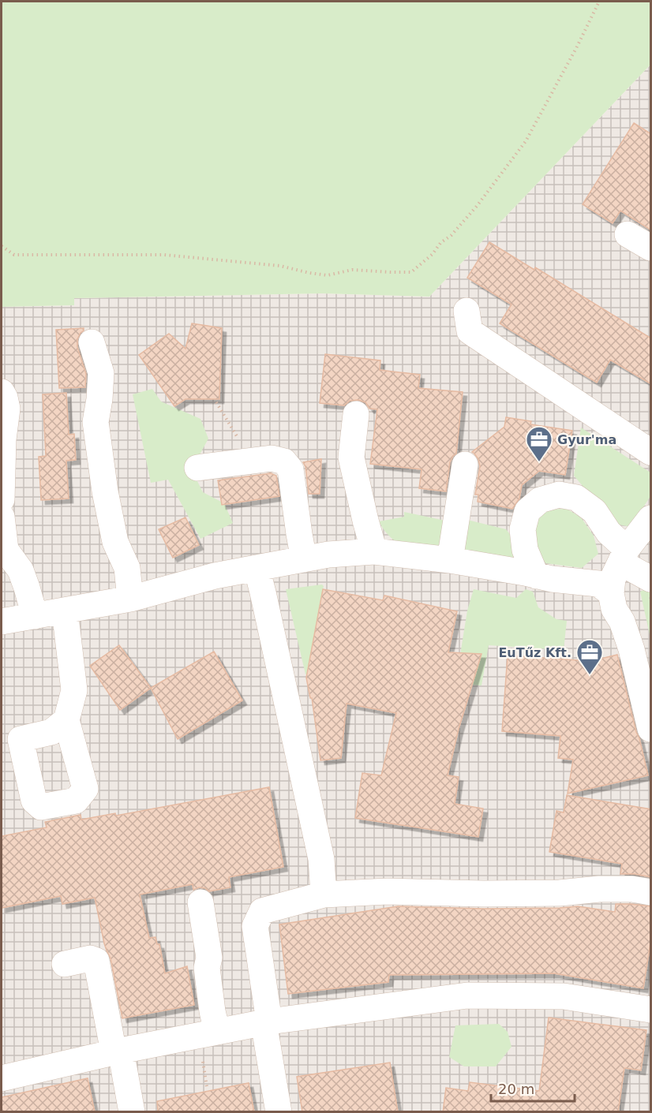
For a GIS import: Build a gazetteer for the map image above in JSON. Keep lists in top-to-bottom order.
{
  "places": {
    "office": ["Gyur'ma", "EuTűz Kft."]
  },
  "scale_bar": "20 m"
}
